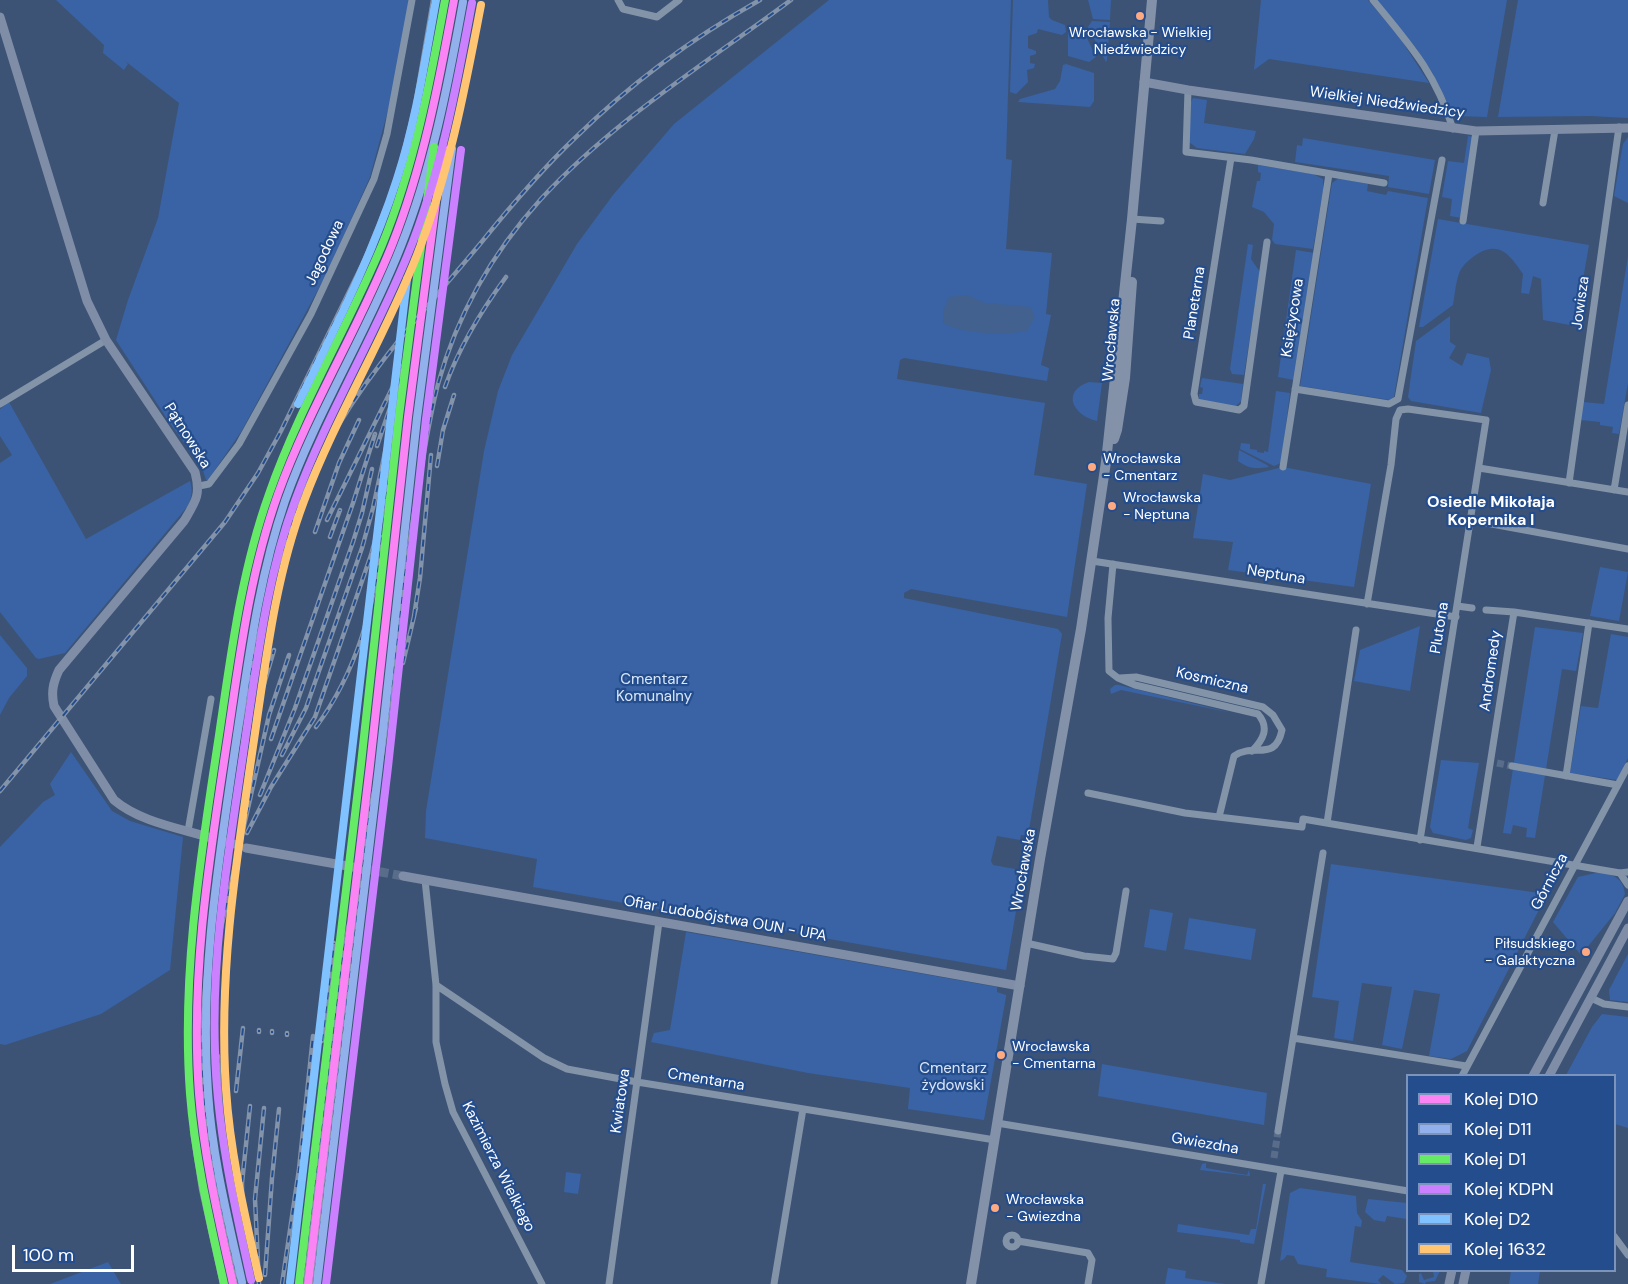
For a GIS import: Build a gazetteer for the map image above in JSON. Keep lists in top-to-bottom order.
{
  "streets": {
    "main road": ["Wrocławska"],
    "street": [
      "Wielkiej Niedźwiedzicy",
      "Jagodowa",
      "Planetarna",
      "Jowisza",
      "Księżycowa",
      "Pątnowska",
      "Neptuna",
      "Plutona",
      "Andromedy",
      "Kosmiczna",
      "Górnicza",
      "Ofiar Ludobójstwa OUN - UPA",
      "Cmentarna",
      "Kwiatowa",
      "Gwiezdna",
      "Kazimierza Wielkiego"
    ]
  },
  "crossings": [
    ["Wielkiej Niedźwiedzicy", "Jowisza"],
    ["Wielkiej Niedźwiedzicy", "Wrocławska"],
    ["Jagodowa", "Pątnowska"],
    ["Wrocławska", "Neptuna"],
    ["Wrocławska", "Ofiar Ludobójstwa OUN - UPA"],
    ["Wrocławska", "Cmentarna"],
    ["Wrocławska", "Gwiezdna"],
    ["Neptuna", "Plutona"],
    ["Ofiar Ludobójstwa OUN - UPA", "Kwiatowa"],
    ["Ofiar Ludobójstwa OUN - UPA", "Kazimierza Wielkiego"],
    ["Cmentarna", "Kwiatowa"],
    ["Cmentarna", "Kazimierza Wielkiego"]
  ],
  "districts": ["Osiedle Mikołaja Kopernika I"],
  "parks": ["Cmentarz Komunalny", "Cmentarz żydowski"],
  "places": [
    "Wrocławska - Wielkiej Niedźwiedzicy",
    "Wrocławska - Cmentarz",
    "Wrocławska - Neptuna",
    "Piłsudskiego - Galaktyczna",
    "Wrocławska - Cmentarna",
    "Wrocławska - Gwiezdna"
  ],
  "lines": [
    "rail line D10",
    "rail line D1",
    "rail line D2",
    "rail line D11",
    "rail line KDPN",
    "rail line 1632"
  ],
  "legend": [
    "Kolej D10",
    "Kolej D11",
    "Kolej D1",
    "Kolej KDPN",
    "Kolej D2",
    "Kolej 1632"
  ],
  "scale_bar": "100 m"
}
